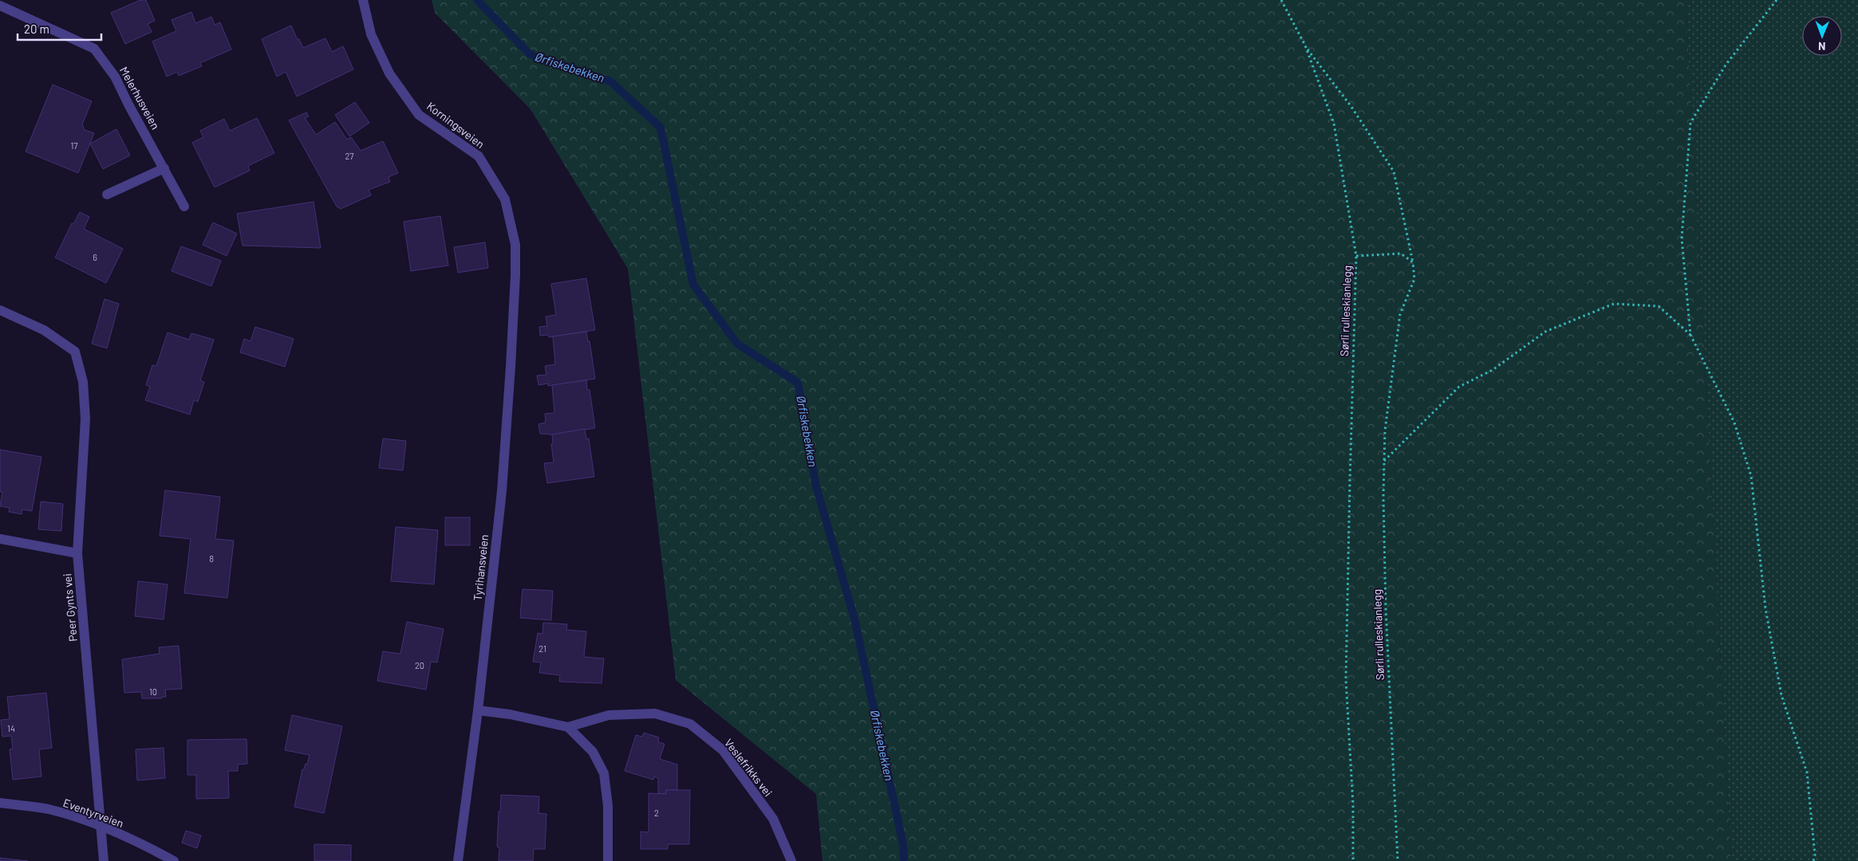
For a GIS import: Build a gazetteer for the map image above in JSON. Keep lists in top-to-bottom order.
{
  "streets": {
    "street": [
      "Melerhusveien",
      "Korningsveien",
      "Tyrihansveien",
      "Peer Gynts vei",
      "Veslefrikks vei",
      "Eventyrveien"
    ],
    "path": ["Sørli rulleskianlegg"]
  },
  "crossings": [
    ["Korningsveien", "Tyrihansveien"],
    ["Tyrihansveien", "Veslefrikks vei"],
    ["Peer Gynts vei", "Eventyrveien"]
  ],
  "water": ["Ørfiskebekken"],
  "house_numbers": [
    "17",
    "27",
    "6",
    "8",
    "21",
    "20",
    "10",
    "14",
    "2"
  ],
  "scale_bar": "20 m",
  "north": "bottom"
}
